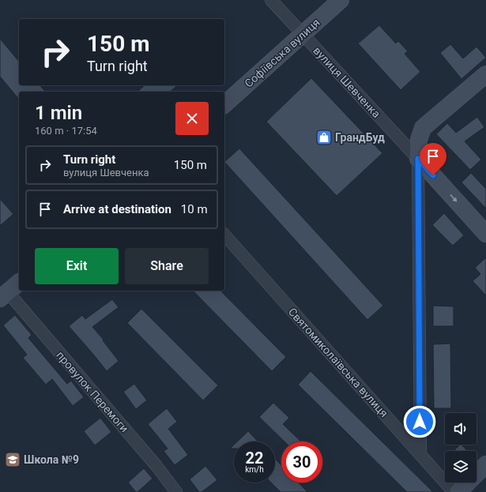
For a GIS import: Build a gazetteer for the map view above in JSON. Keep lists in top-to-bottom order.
{
  "streets": {
    "street": [
      "Софіївська вулиця",
      "вулиця Шевченка",
      "Святомиколаївська вулиця",
      "провулок Перемоги"
    ]
  },
  "crossings": [
    ["Софіївська вулиця", "вулиця Шевченка"]
  ],
  "places": {
    "shop": ["ГрандБуд"],
    "school or university": ["Школа №9"]
  },
  "page": {
    "turn": ["150 m", "Turn right"],
    "heading": ["1 min", "160 m · 17:54"],
    "list": [
      {
        "name": "Turn right",
        "note": "вулиця Шевченка",
        "value": "150 m"
      },
      {
        "name": "Arrive at destination",
        "value": "10 m"
      }
    ],
    "buttons": ["Exit", "Share"],
    "speed": "22 km/h",
    "limit": "30"
  }
}
